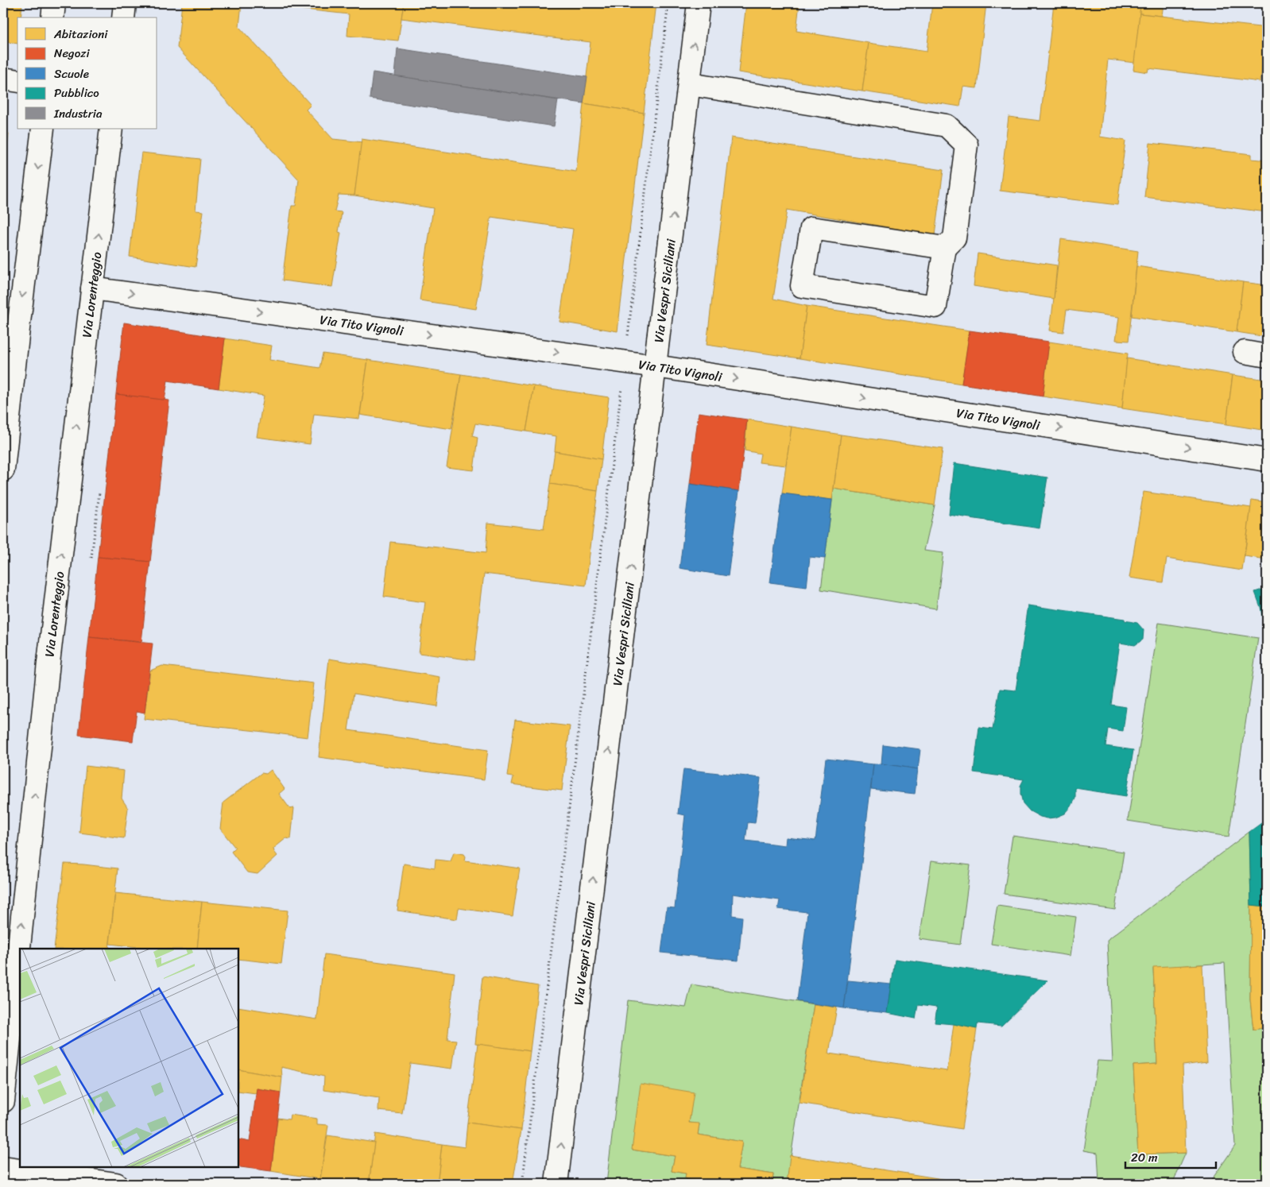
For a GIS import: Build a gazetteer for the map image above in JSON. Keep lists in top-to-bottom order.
{
  "streets": {
    "street": ["Via Vespri Siciliani", "Via Lorenteggio", "Via Tito Vignoli"]
  },
  "crossings": [
    ["Via Vespri Siciliani", "Via Tito Vignoli"],
    ["Via Lorenteggio", "Via Tito Vignoli"]
  ],
  "one_way": ["Via Vespri Siciliani", "Via Tito Vignoli"],
  "legend": [
    "Abitazioni",
    "Negozi",
    "Scuole",
    "Pubblico",
    "Industria"
  ],
  "scale_bar": "20 m"
}
